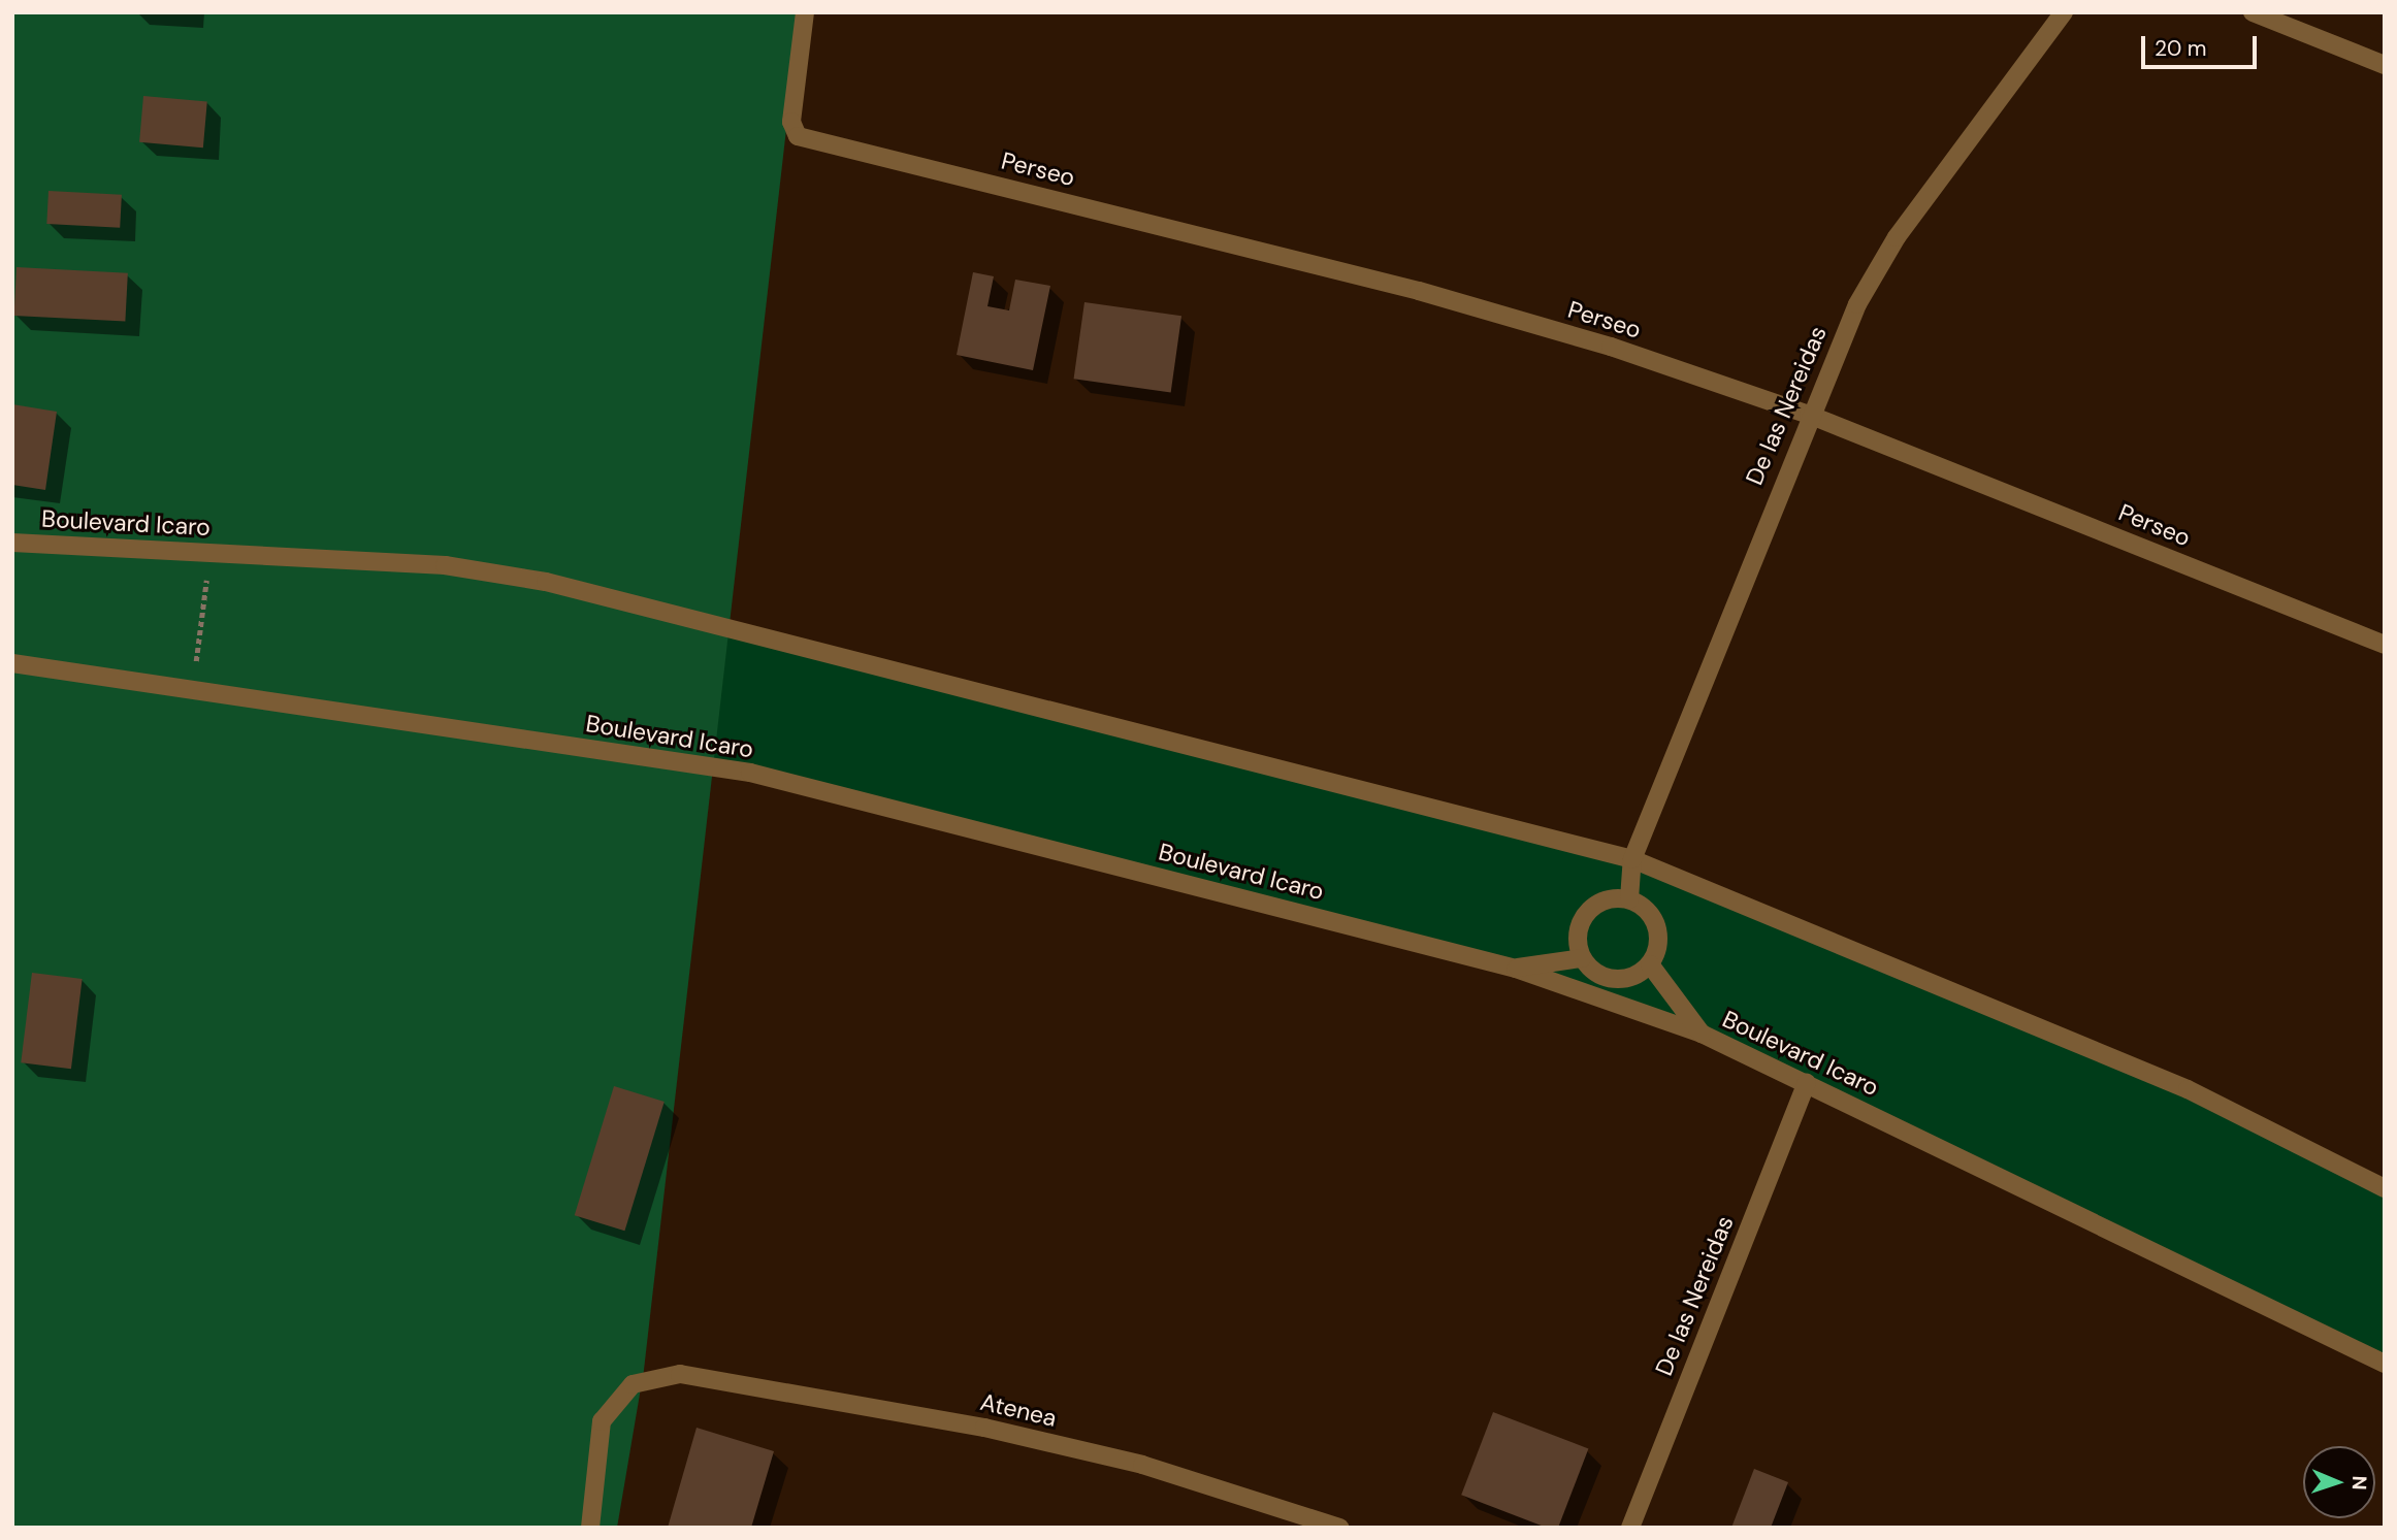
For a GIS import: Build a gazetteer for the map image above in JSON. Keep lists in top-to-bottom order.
{
  "streets": {
    "street": [
      "Perseo",
      "De las Nereidas",
      "Boulevard Icaro",
      "Atenea"
    ]
  },
  "crossings": [
    ["Perseo", "De las Nereidas"],
    ["De las Nereidas", "Boulevard Icaro"]
  ],
  "scale_bar": "20 m",
  "north": "right"
}
